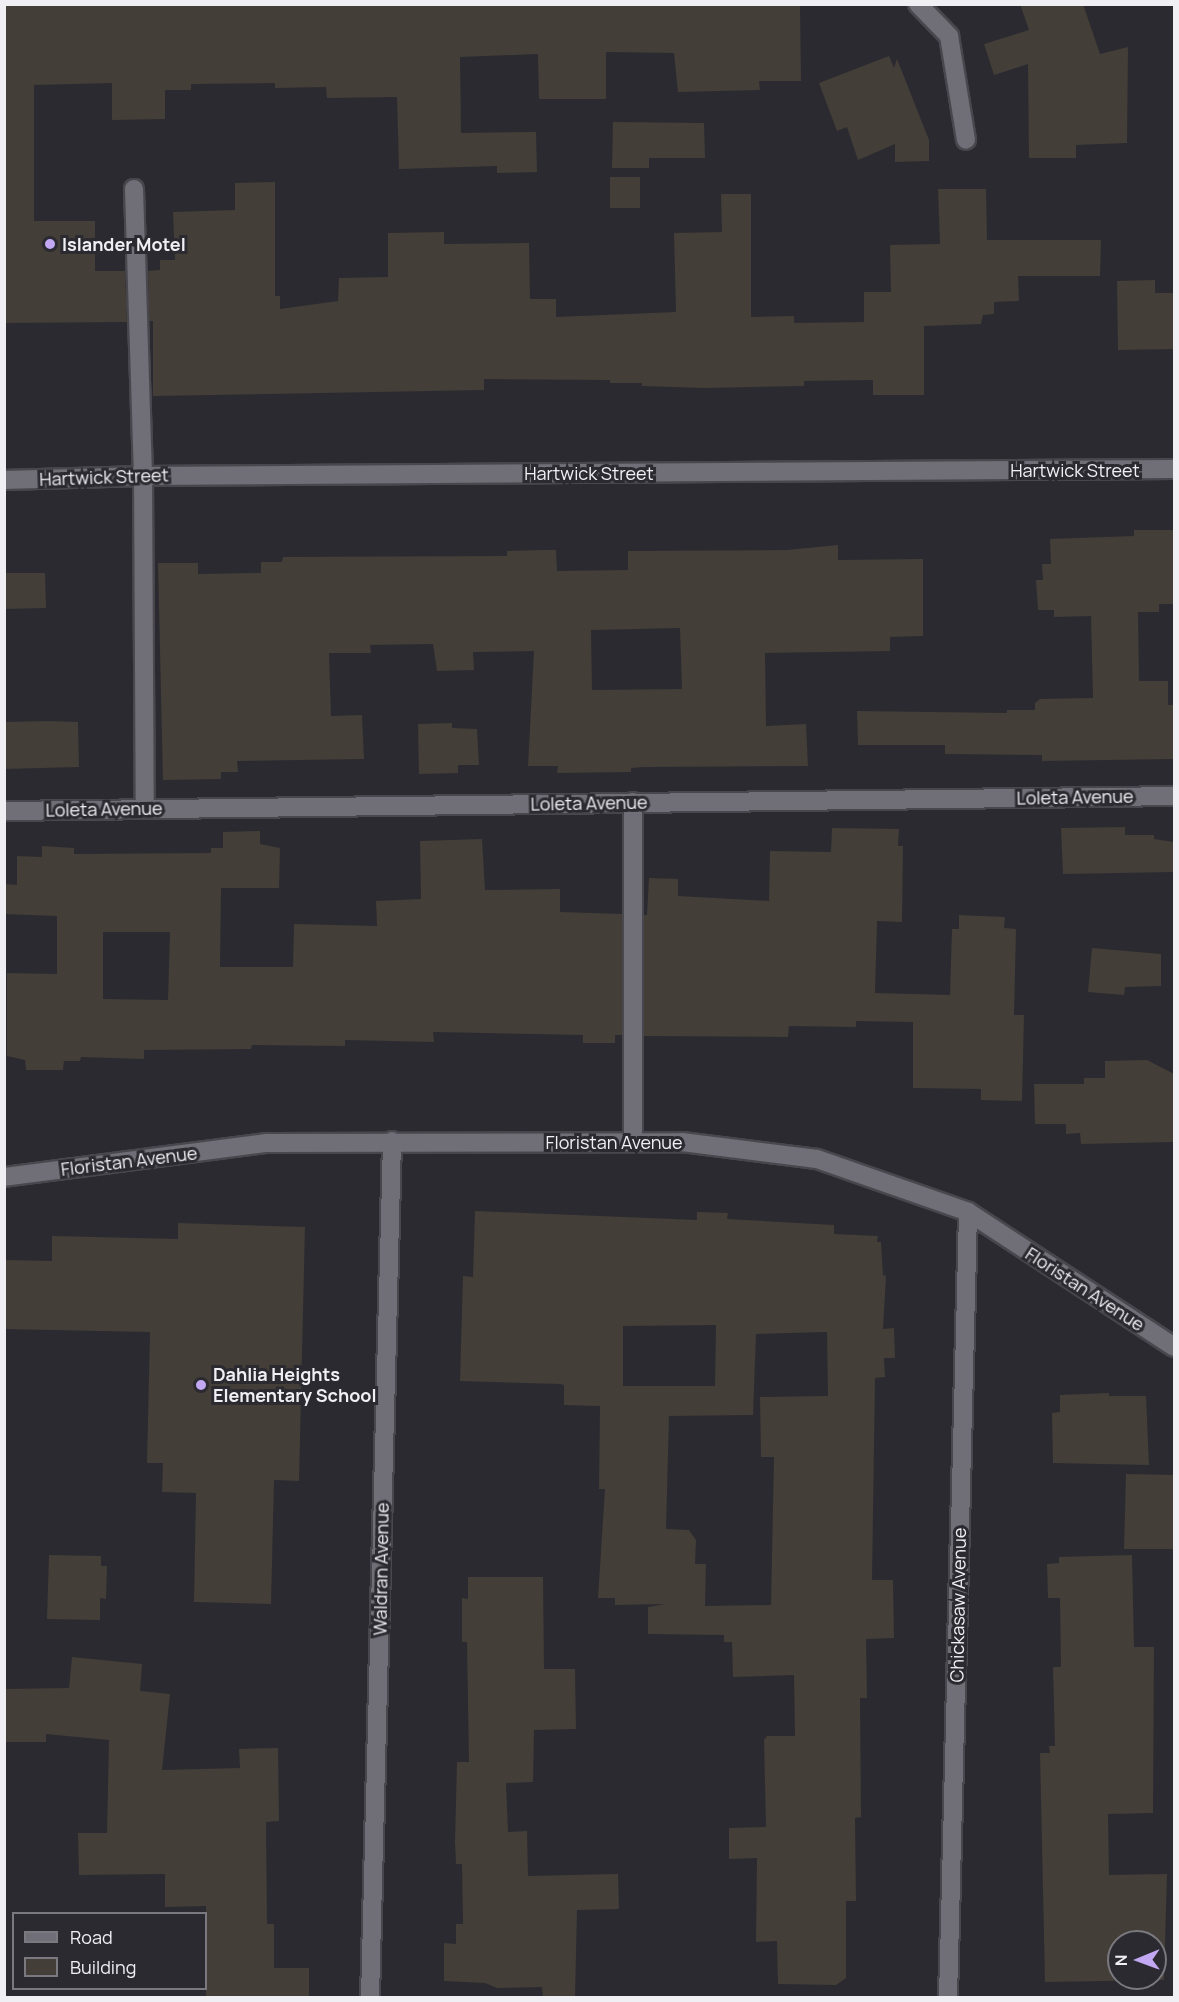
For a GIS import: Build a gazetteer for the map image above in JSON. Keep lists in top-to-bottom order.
{
  "streets": {
    "street": [
      "Hartwick Street",
      "Loleta Avenue",
      "Floristan Avenue",
      "Waldran Avenue",
      "Chickasaw Avenue"
    ]
  },
  "crossings": [
    ["Floristan Avenue", "Waldran Avenue"],
    ["Floristan Avenue", "Chickasaw Avenue"]
  ],
  "places": ["Islander Motel", "Dahlia Heights Elementary School"],
  "legend": ["Road", "Building"],
  "north": "left"
}
